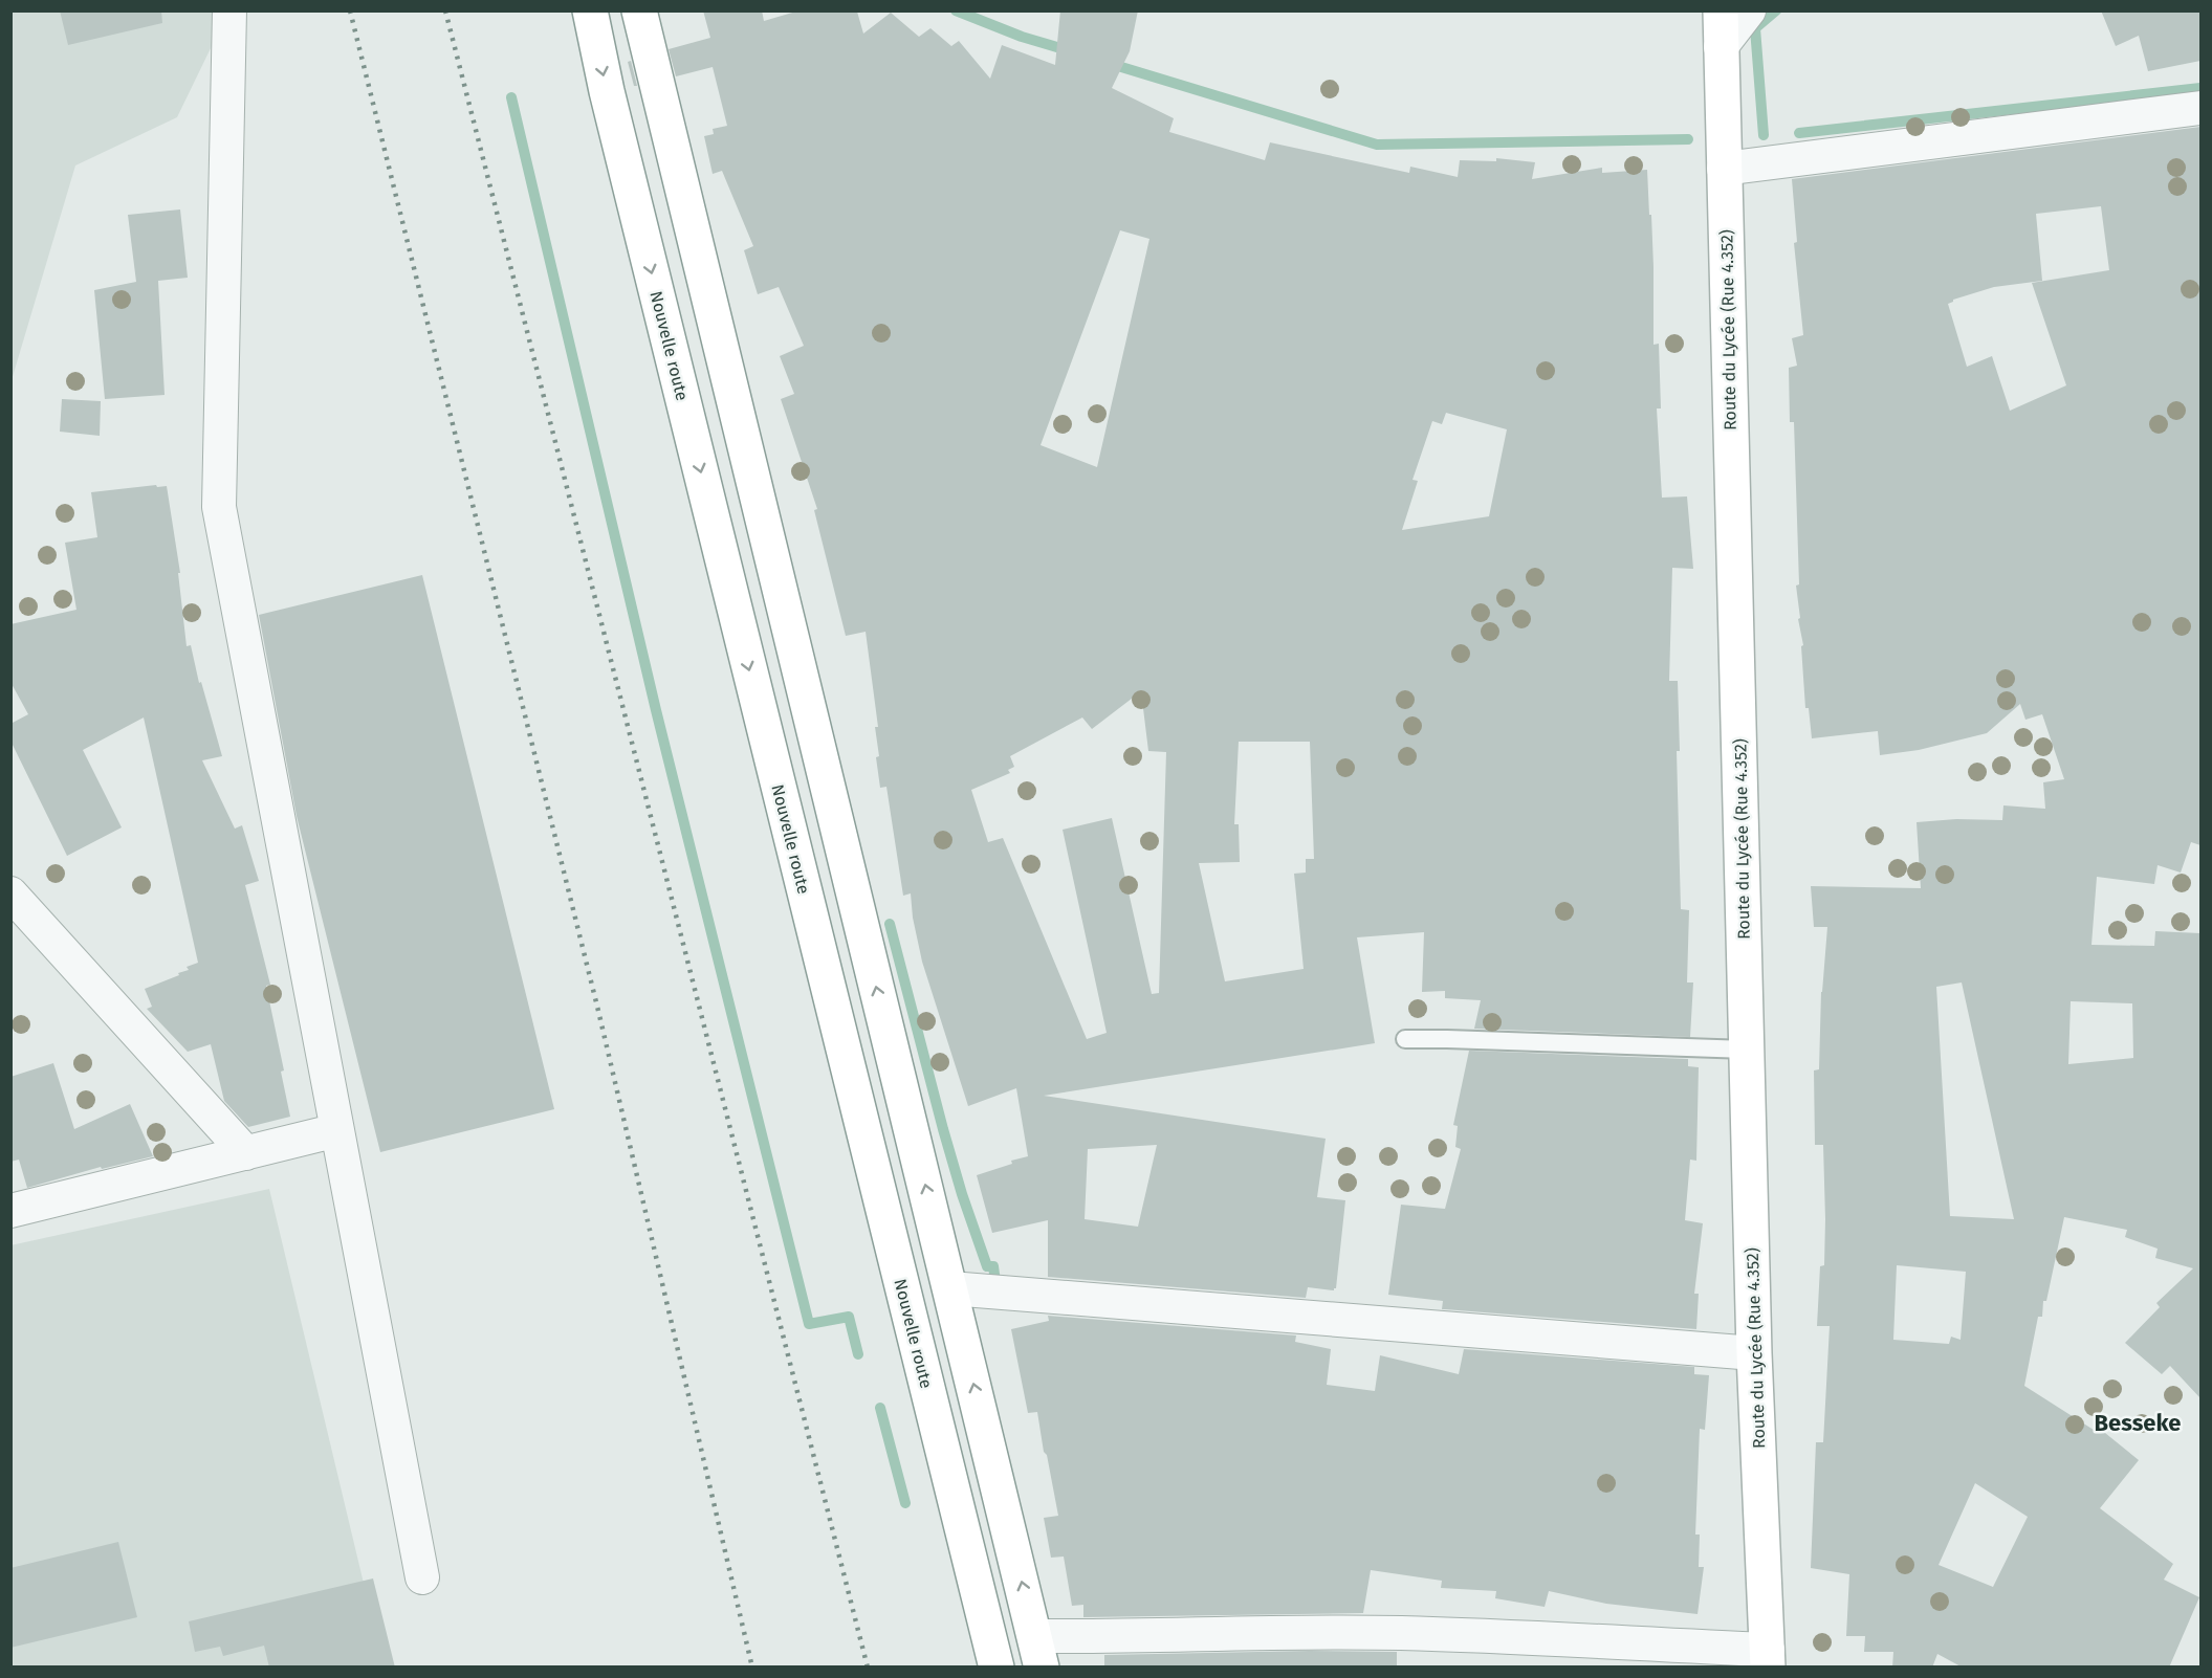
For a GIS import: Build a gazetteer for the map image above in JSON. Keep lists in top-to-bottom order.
{
  "streets": {
    "main road": ["Route du Lycée (Rue 4.352)", "Nouvelle route"]
  },
  "districts": ["Besseke"]
}
